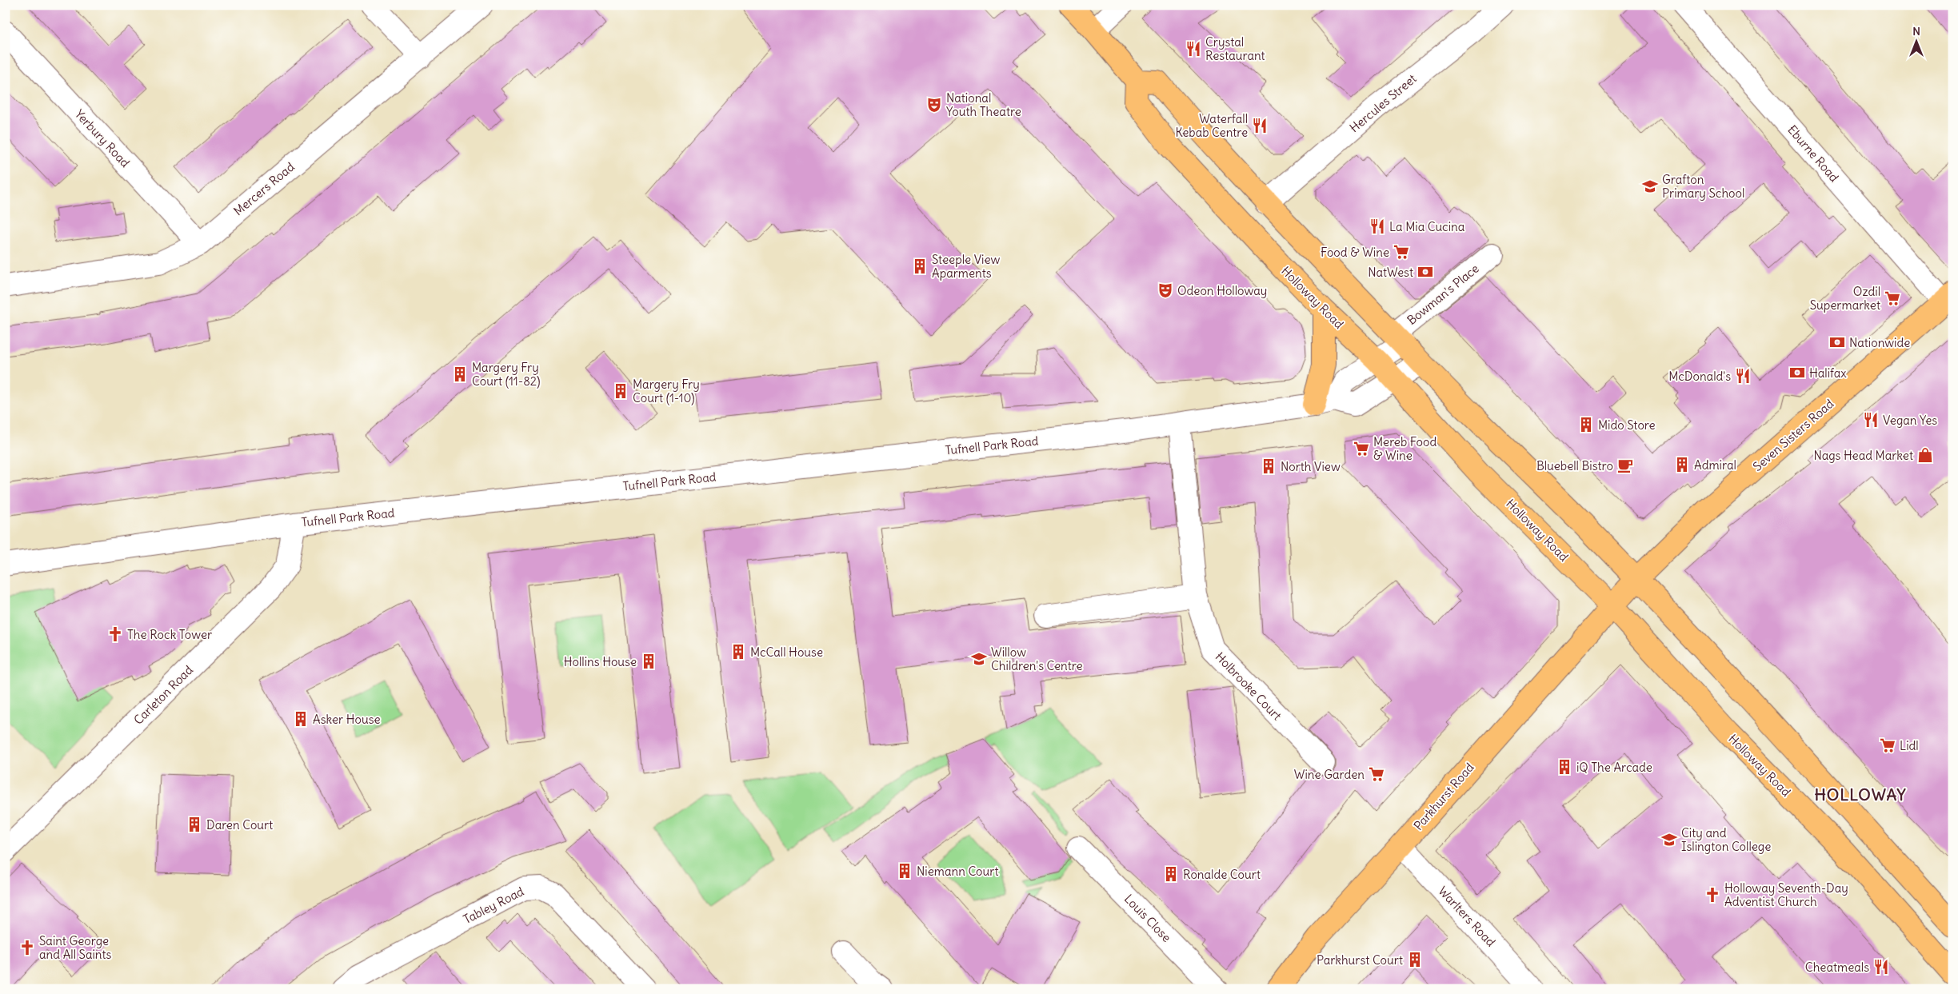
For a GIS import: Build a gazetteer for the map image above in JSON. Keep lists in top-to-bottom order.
{
  "streets": {
    "highway": ["Holloway Road", "Seven Sisters Road", "Parkhurst Road"],
    "street": [
      "Hercules Street",
      "Yerbury Road",
      "Eburne Road",
      "Mercers Road",
      "Bowman's Place",
      "Tufnell Park Road",
      "Holbrooke Court",
      "Carleton Road",
      "Tabley Road",
      "Warlters Road",
      "Louis Close"
    ]
  },
  "crossings": [
    ["Yerbury Road", "Mercers Road"],
    ["Eburne Road", "Seven Sisters Road"],
    ["Holloway Road", "Seven Sisters Road"],
    ["Holloway Road", "Tufnell Park Road"],
    ["Holloway Road", "Parkhurst Road"],
    ["Seven Sisters Road", "Parkhurst Road"],
    ["Tufnell Park Road", "Holbrooke Court"],
    ["Tufnell Park Road", "Carleton Road"],
    ["Parkhurst Road", "Warlters Road"]
  ],
  "districts": ["HOLLOWAY"],
  "places": {
    "restaurant": [
      "Crystal Restaurant",
      "Waterfall Kebab Centre",
      "La Mia Cucina",
      "McDonald's",
      "Vegan Yes",
      "Cheatmeals"
    ],
    "theatre": ["National Youth Theatre", "Odeon Holloway"],
    "school or university": ["Grafton Primary School", "Willow Children's Centre", "City and Islington College"],
    "supermarket": [
      "Food & Wine",
      "Ozdil Supermarket",
      "Mereb Food & Wine",
      "Lidl",
      "Wine Garden"
    ],
    "building": [
      "Steeple View Aparments",
      "Margery Fry Court (11-82)",
      "Margery Fry Court (1-10)",
      "Mido Store",
      "Admiral",
      "North View",
      "McCall House",
      "Hollins House",
      "Asker House",
      "iQ The Arcade",
      "Daren Court",
      "Niemann Court",
      "Ronalde Court",
      "Parkhurst Court"
    ],
    "bank": ["NatWest", "Nationwide", "Halifax"],
    "shop": ["Nags Head Market"],
    "cafe": ["Bluebell Bistro"],
    "church": ["The Rock Tower", "Holloway Seventh-Day Adventist Church", "Saint George and All Saints"]
  },
  "north": "top"
}
